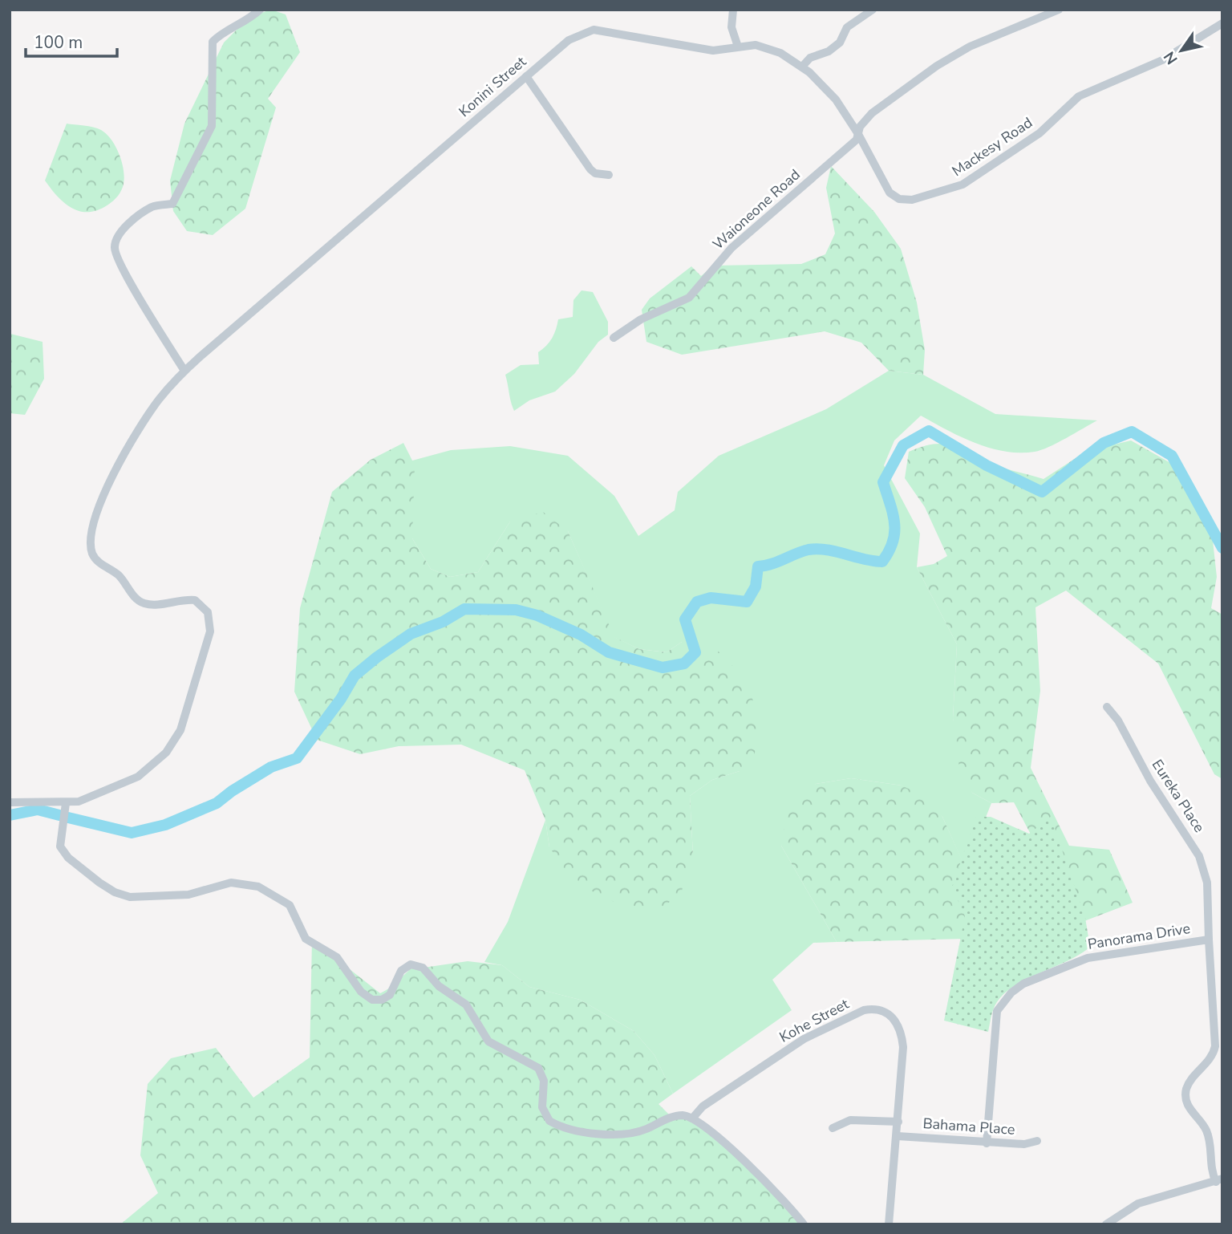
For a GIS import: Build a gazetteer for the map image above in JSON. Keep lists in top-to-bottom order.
{
  "streets": {
    "street": [
      "Konini Street",
      "Mackesy Road",
      "Waioneone Road",
      "Eureka Place",
      "Panorama Drive",
      "Kohe Street",
      "Bahama Place"
    ]
  },
  "crossings": [
    ["Konini Street", "Mackesy Road"],
    ["Konini Street", "Waioneone Road"],
    ["Mackesy Road", "Waioneone Road"],
    ["Eureka Place", "Panorama Drive"],
    ["Panorama Drive", "Bahama Place"],
    ["Kohe Street", "Bahama Place"]
  ],
  "scale_bar": "100 m",
  "north": "bottom left"
}
